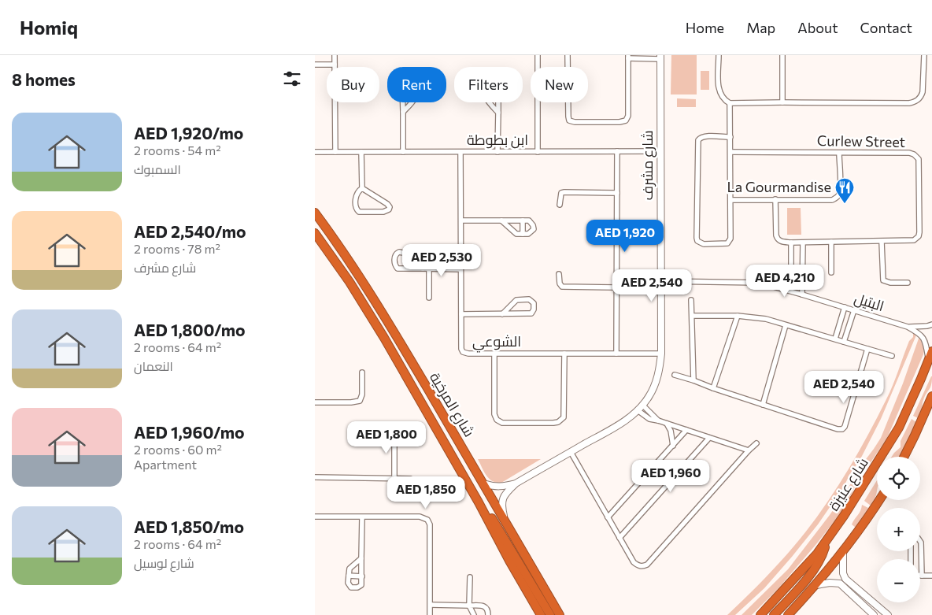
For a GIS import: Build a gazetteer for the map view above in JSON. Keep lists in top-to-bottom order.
{
  "streets": {
    "highway": ["شارع المرخية", "شارع عنيزة"],
    "street": [
      "ابن بطوطة",
      "Curlew Street",
      "شارع مشرف",
      "البتيل",
      "الشوعي"
    ]
  },
  "crossings": [
    ["ابن بطوطة", "شارع مشرف"],
    ["ابن بطوطة", "الشوعي"],
    ["شارع مشرف", "البتيل"],
    ["شارع مشرف", "الشوعي"],
    ["شارع مشرف", "شارع المرخية"],
    ["البتيل", "شارع عنيزة"]
  ],
  "places": {
    "restaurant": ["La Gourmandise"]
  },
  "page": {
    "header": "Homiq",
    "nav": [
      "Home",
      "Map",
      "About",
      "Contact"
    ],
    "heading": "8 homes",
    "chip": [
      "Buy",
      "Rent",
      "Filters",
      "New"
    ],
    "list": [
      {
        "name": "AED 1,920/mo",
        "note": "2 rooms · 54 m² · السمبوك"
      },
      {
        "name": "AED 2,540/mo",
        "note": "2 rooms · 78 m² · شارع مشرف"
      },
      {
        "name": "AED 1,800/mo",
        "note": "2 rooms · 64 m² · النعمان"
      },
      {
        "name": "AED 1,960/mo",
        "note": "2 rooms · 60 m² · Apartment"
      },
      {
        "name": "AED 1,850/mo",
        "note": "2 rooms · 64 m² · شارع لوسيل"
      }
    ],
    "price": [
      "AED 1,920",
      "AED 2,530",
      "AED 4,210",
      "AED 2,540",
      "AED 2,540",
      "AED 1,800",
      "AED 1,960",
      "AED 1,850"
    ],
    "map_buttons": ["+", "−"]
  }
}
